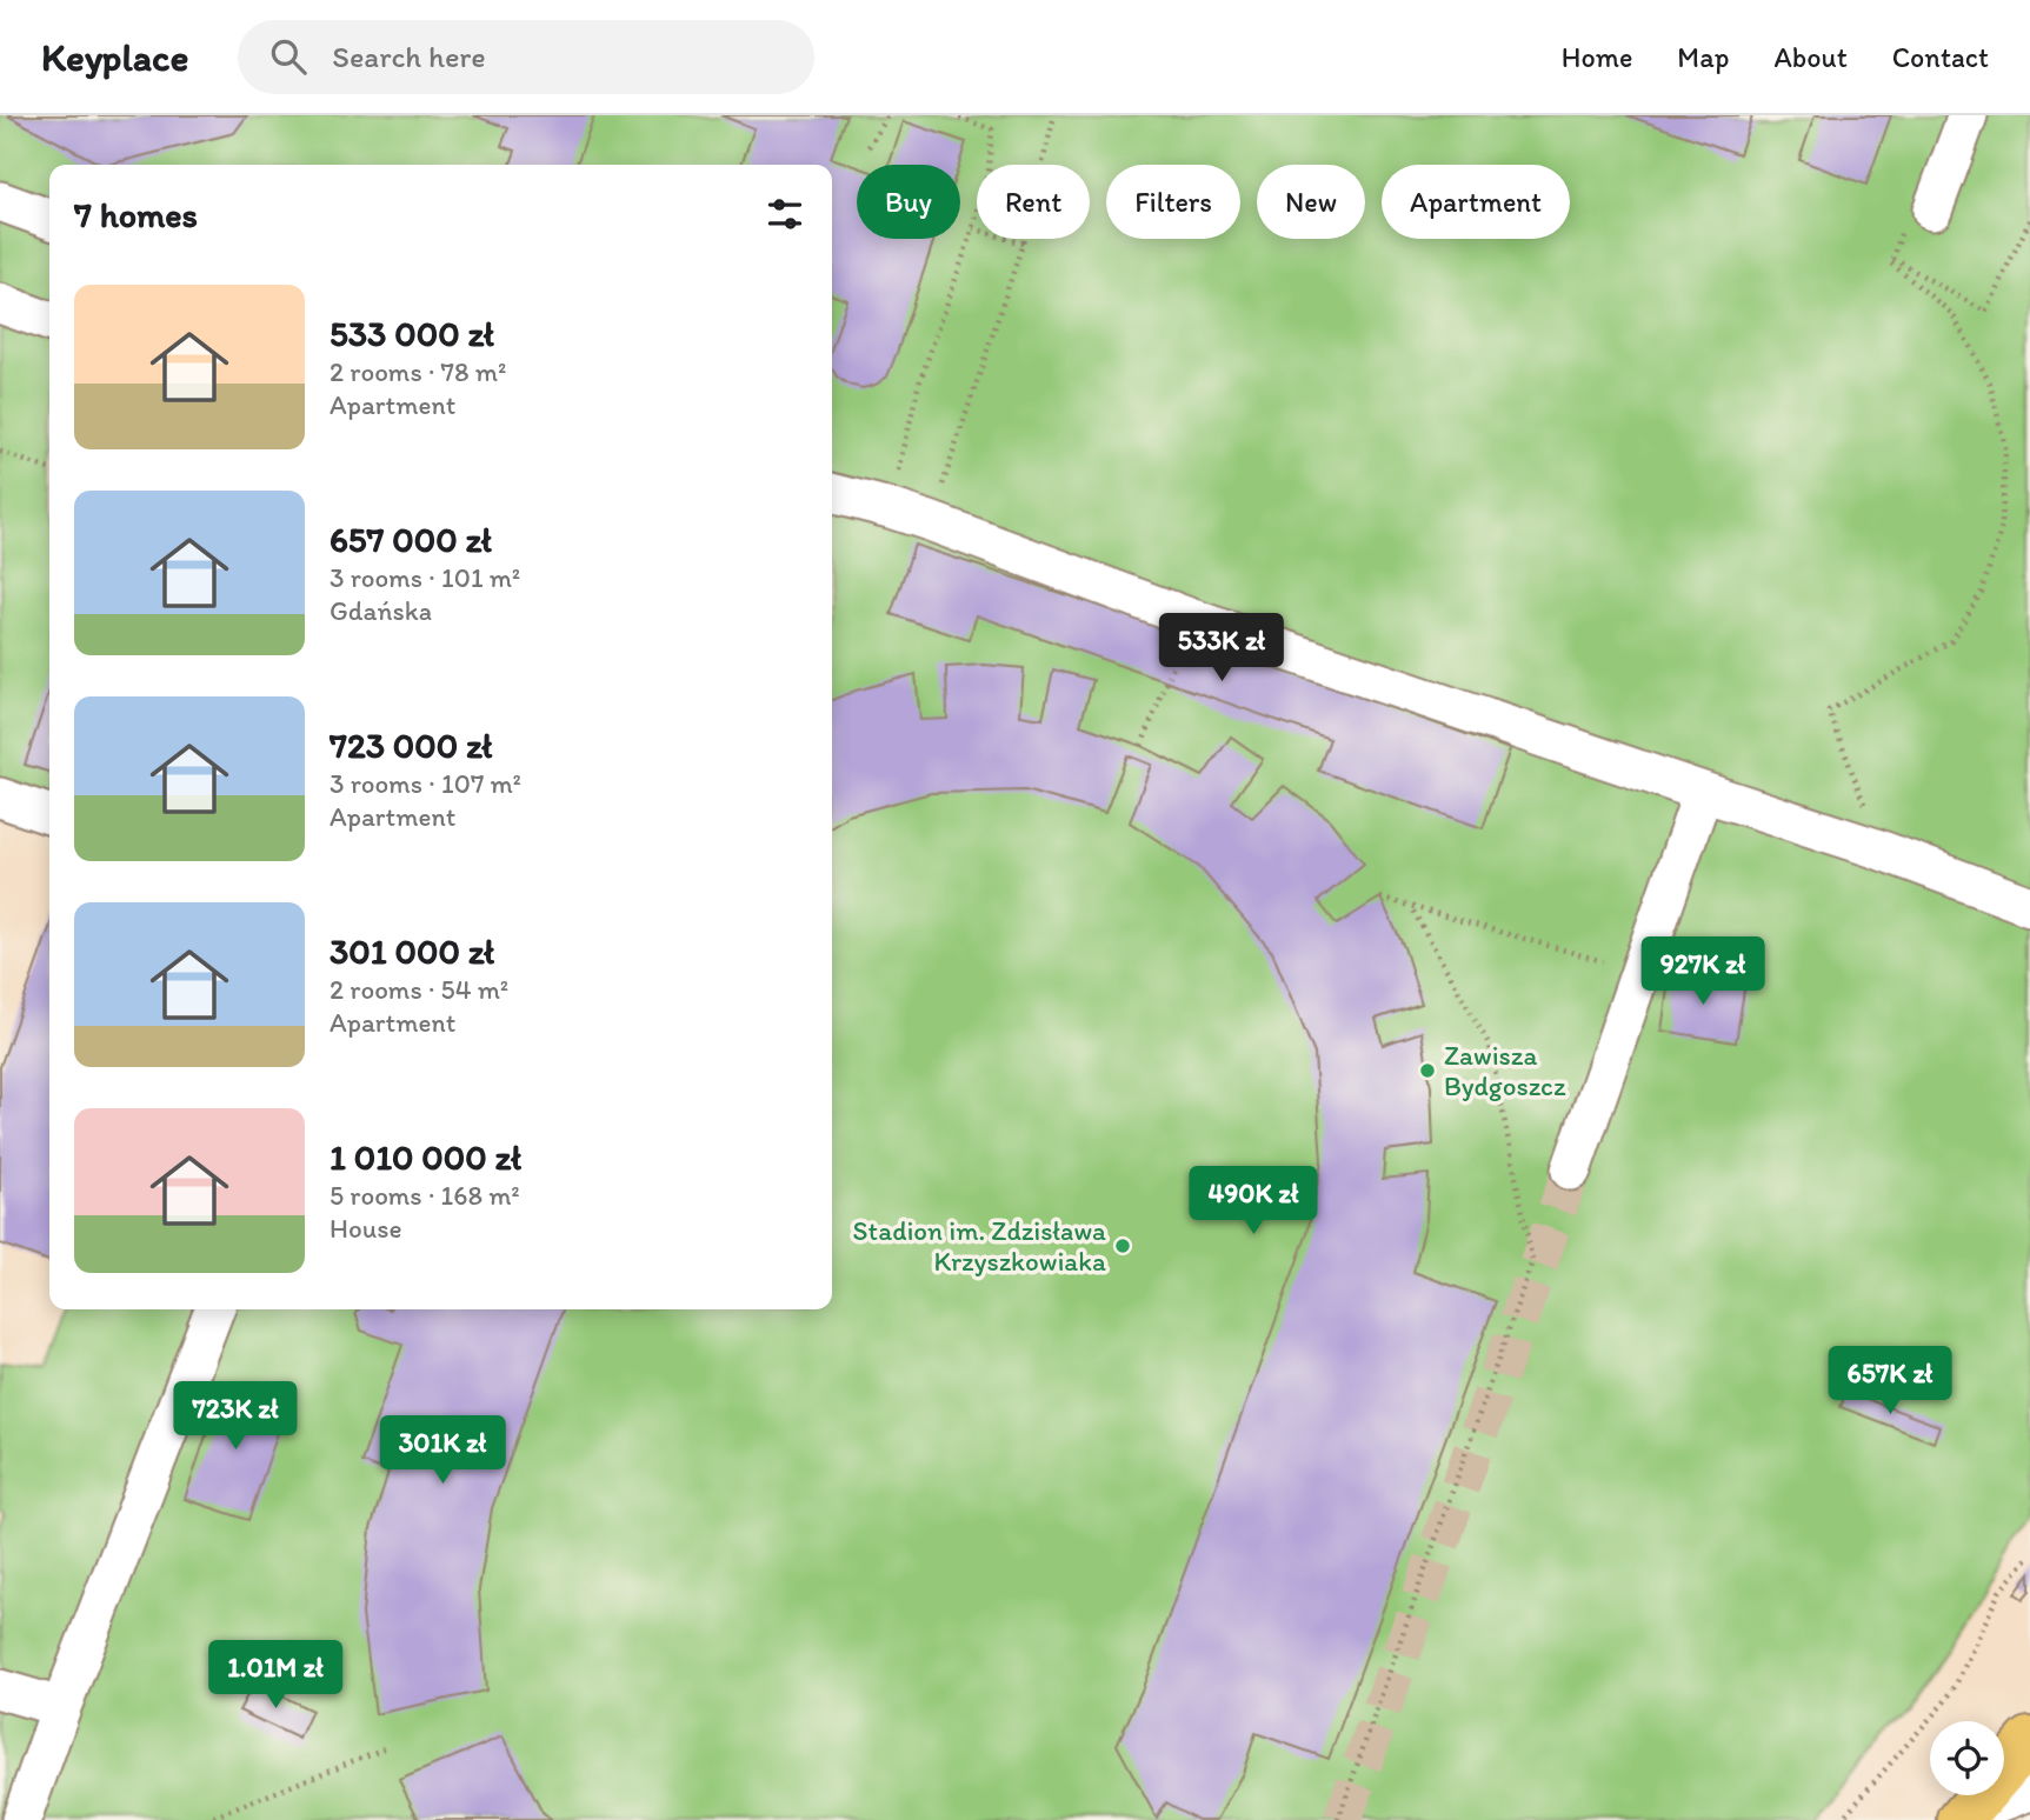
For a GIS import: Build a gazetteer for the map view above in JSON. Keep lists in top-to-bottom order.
{
  "places": ["Zawisza Bydgoszcz", "Stadion im. Zdzisława Krzyszkowiaka"],
  "page": {
    "header": "Keyplace",
    "search": "Search here",
    "nav": [
      "Home",
      "Map",
      "About",
      "Contact"
    ],
    "chip": [
      "Buy",
      "Rent",
      "Filters",
      "New",
      "Apartment"
    ],
    "heading": "7 homes",
    "list": [
      {
        "name": "533 000 zł",
        "note": "2 rooms · 78 m² · Apartment"
      },
      {
        "name": "657 000 zł",
        "note": "3 rooms · 101 m² · Gdańska"
      },
      {
        "name": "723 000 zł",
        "note": "3 rooms · 107 m² · Apartment"
      },
      {
        "name": "301 000 zł",
        "note": "2 rooms · 54 m² · Apartment"
      },
      {
        "name": "1 010 000 zł",
        "note": "5 rooms · 168 m² · House"
      }
    ],
    "price": [
      "533K zł",
      "927K zł",
      "490K zł",
      "657K zł",
      "723K zł",
      "301K zł",
      "1.01M zł"
    ]
  }
}
